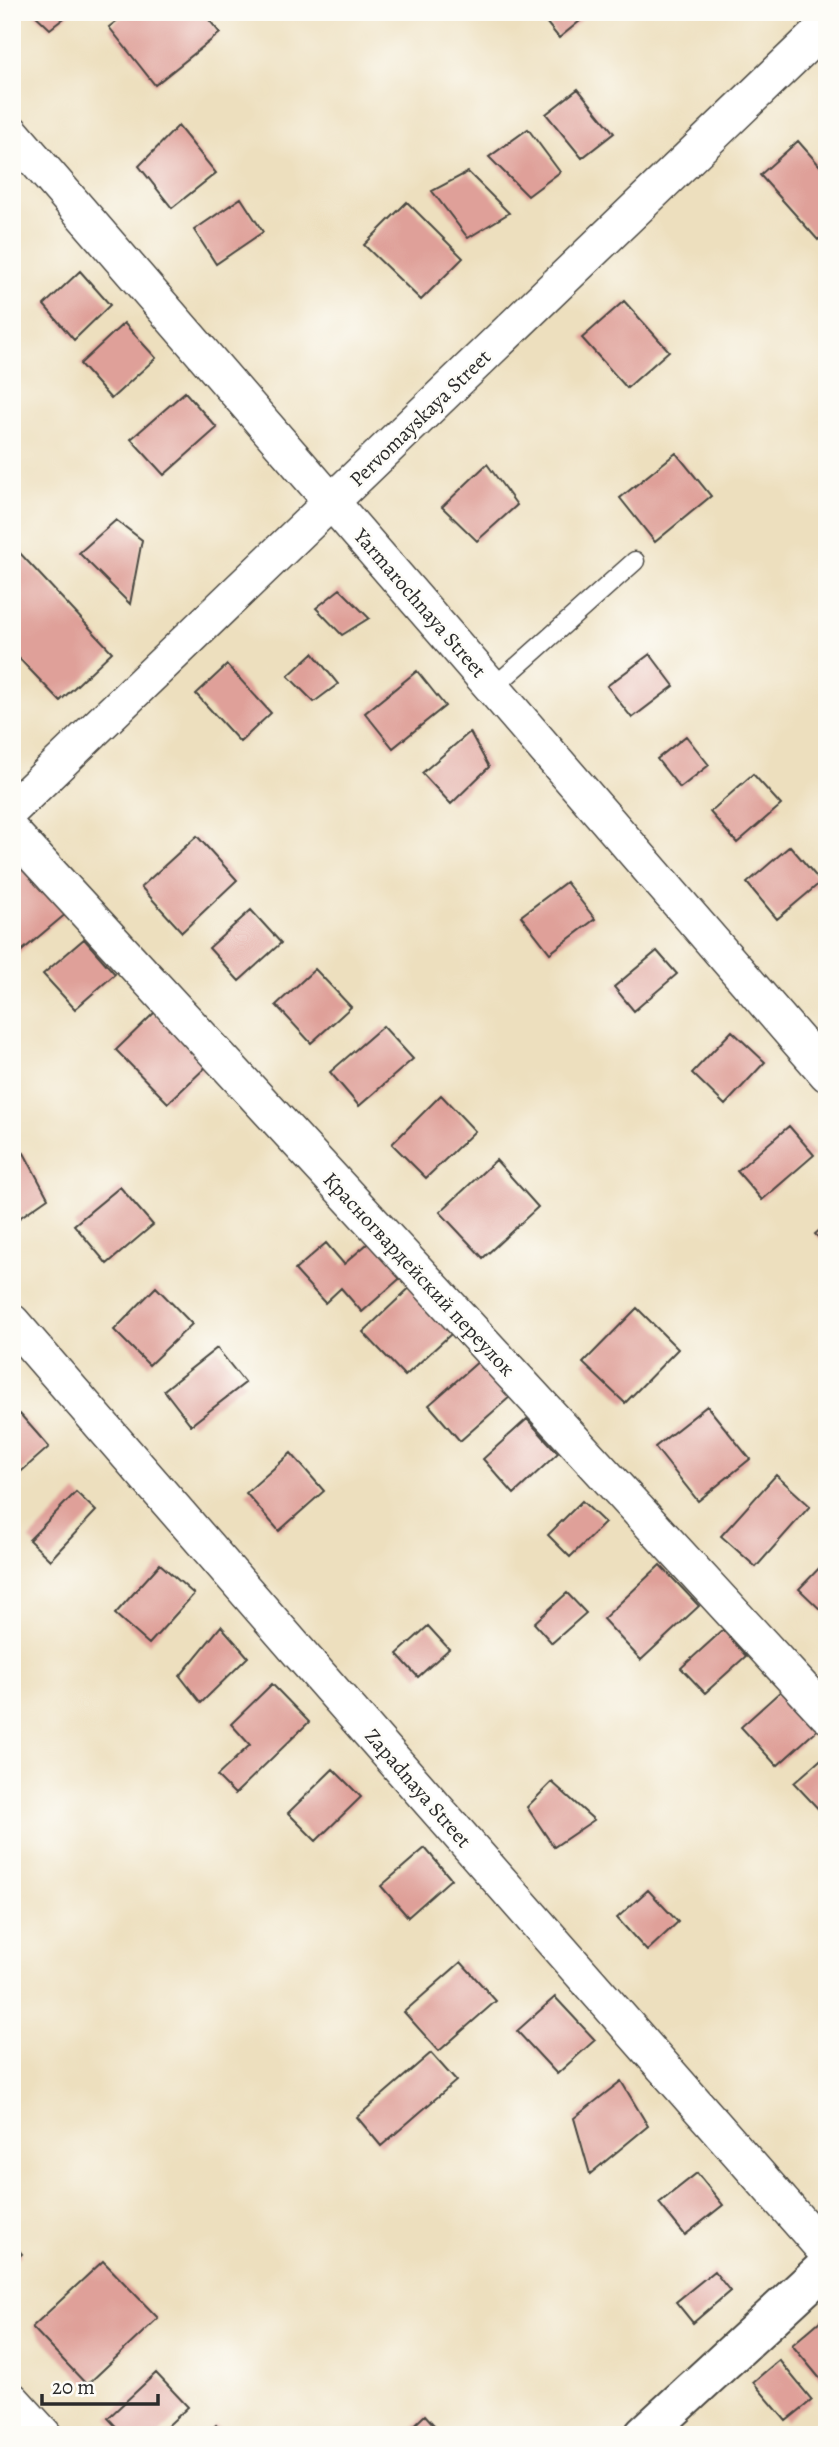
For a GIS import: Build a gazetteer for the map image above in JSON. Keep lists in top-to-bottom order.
{
  "streets": {
    "street": [
      "Pervomayskaya Street",
      "Yarmarochnaya Street",
      "Красногвардейский переулок",
      "Zapadnaya Street"
    ]
  },
  "crossings": [
    ["Pervomayskaya Street", "Yarmarochnaya Street"]
  ],
  "scale_bar": "20 m"
}
